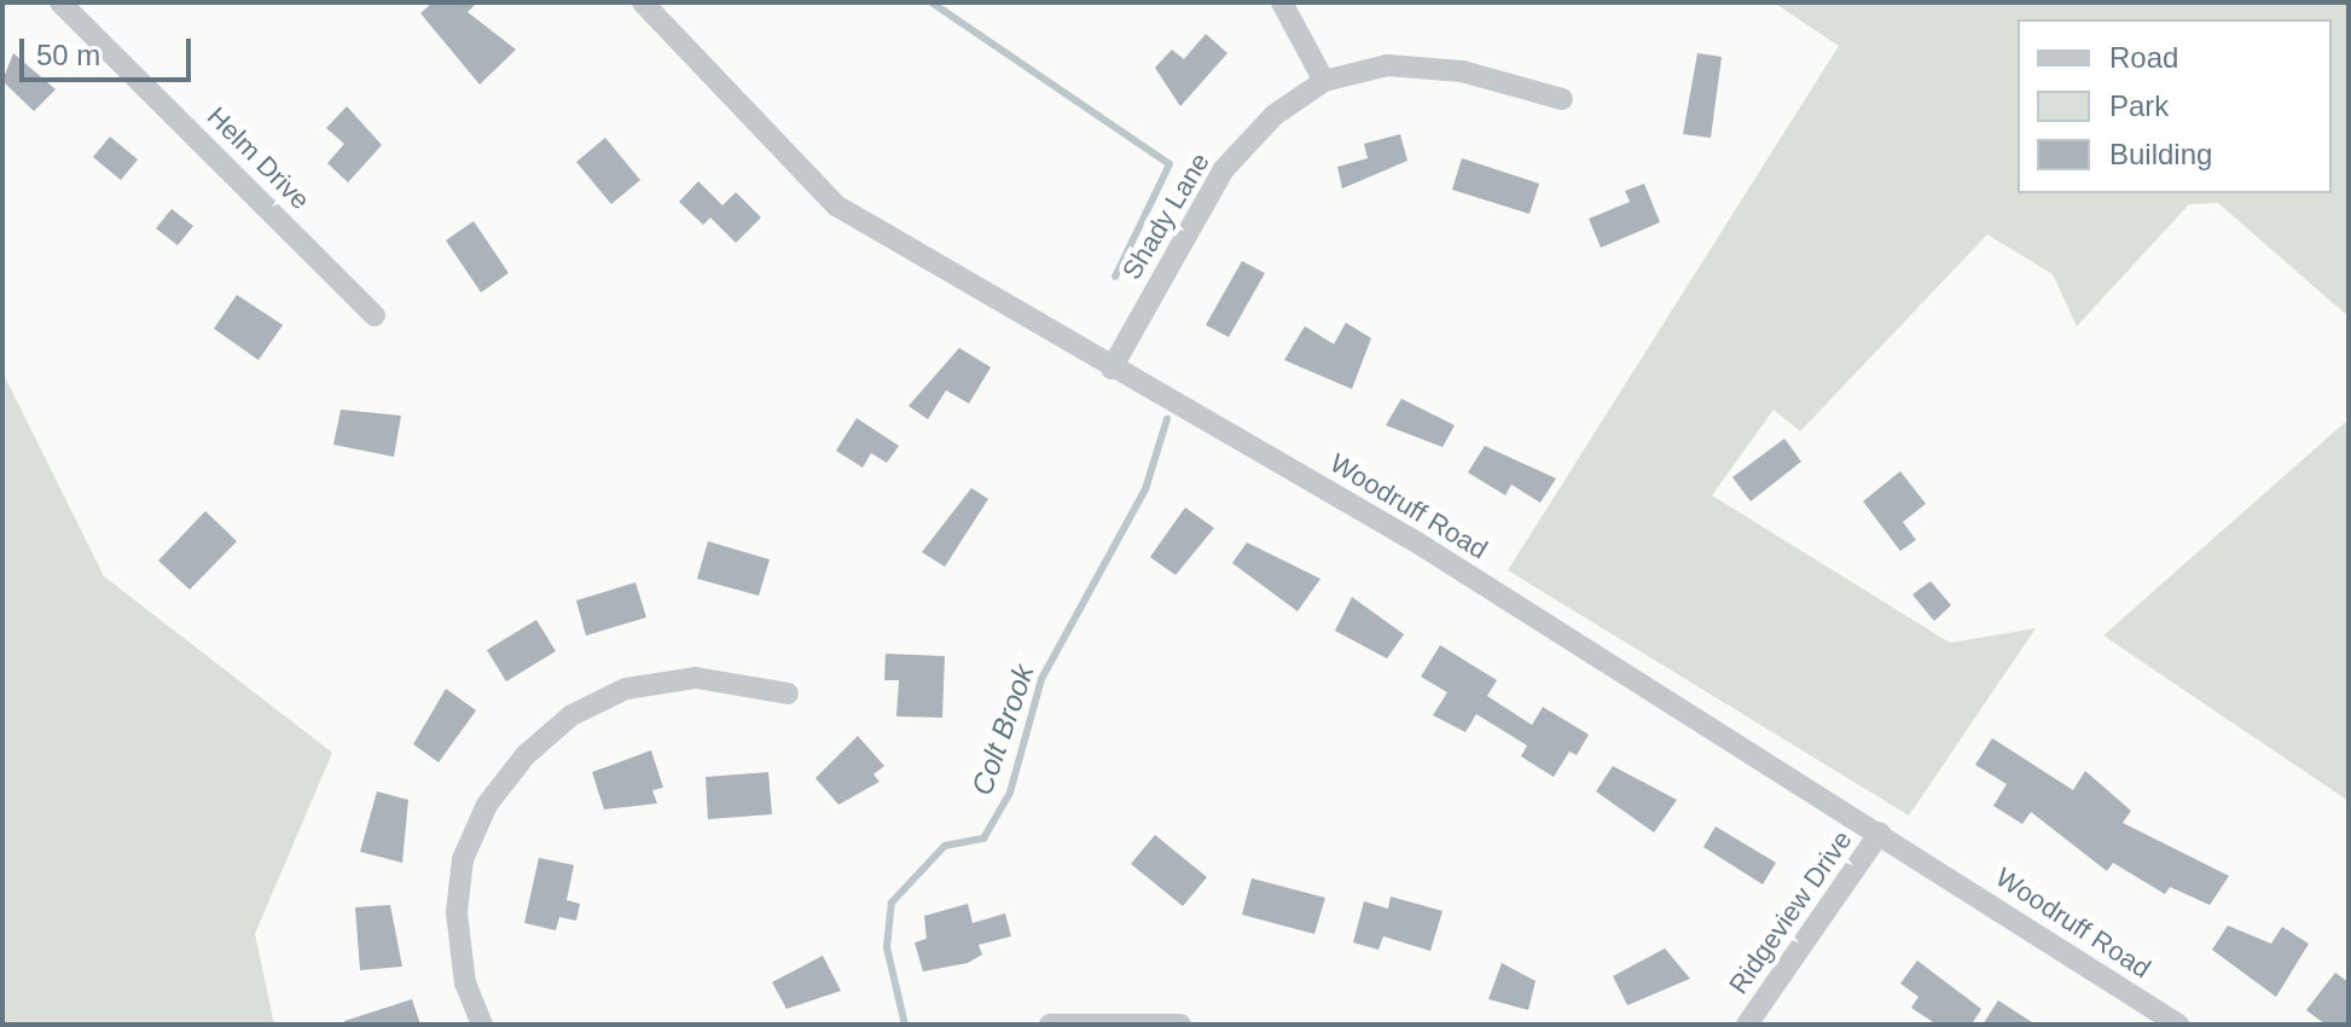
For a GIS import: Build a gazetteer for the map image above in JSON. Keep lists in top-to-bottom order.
{
  "streets": {
    "street": [
      "Helm Drive",
      "Shady Lane",
      "Woodruff Road",
      "Ridgeview Drive"
    ]
  },
  "crossings": [
    ["Shady Lane", "Woodruff Road"],
    ["Woodruff Road", "Ridgeview Drive"]
  ],
  "water": ["Colt Brook"],
  "legend": ["Road", "Park", "Building"],
  "scale_bar": "50 m"
}
